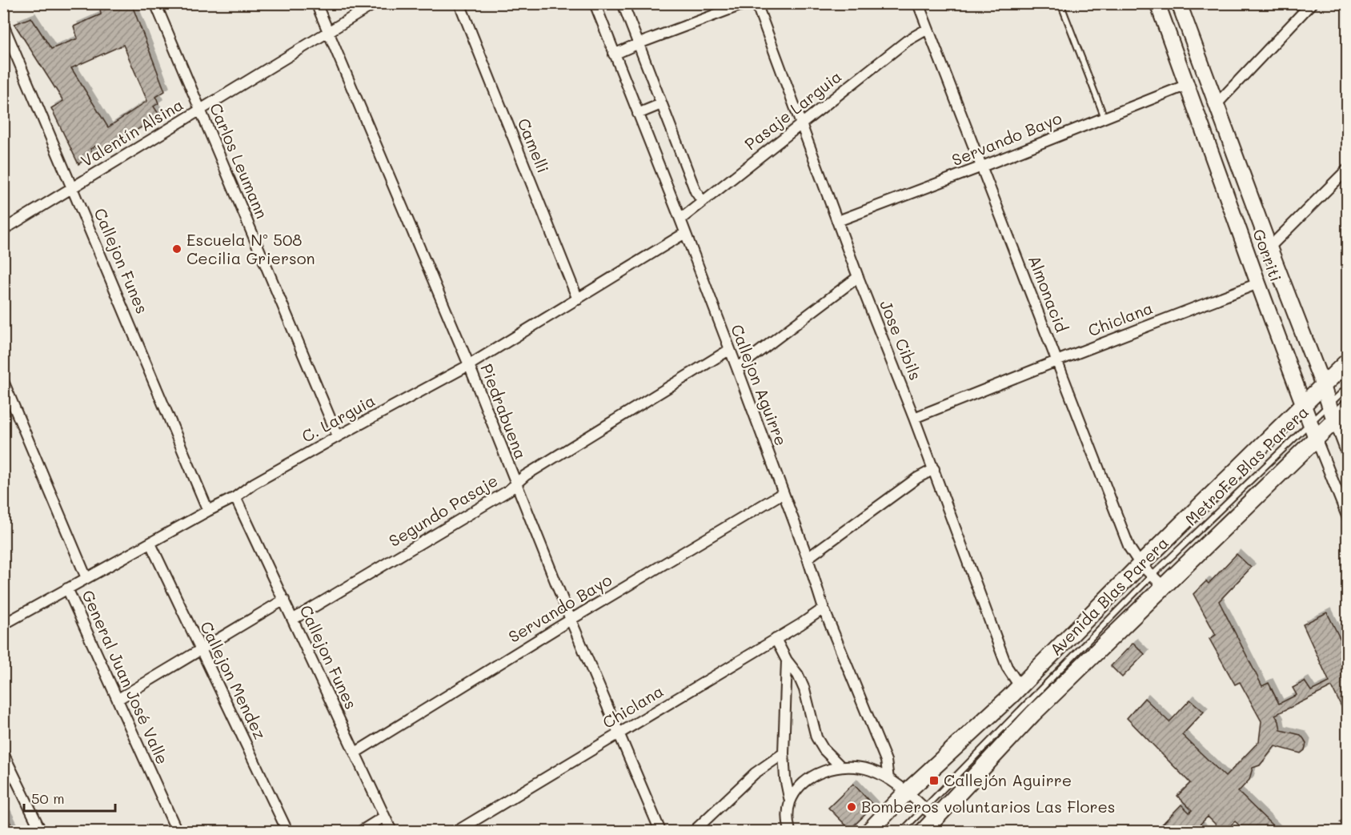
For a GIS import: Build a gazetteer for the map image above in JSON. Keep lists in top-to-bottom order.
{
  "streets": {
    "main road": ["Gorriti", "Avenida Blas Parera"],
    "street": [
      "Pasaje Larguia",
      "Valentín Alsina",
      "Servando Bayo",
      "Camelli",
      "Carlos Leumann",
      "Callejon Funes",
      "Almonacid",
      "Chiclana",
      "Jose Cibils",
      "Callejon Aguirre",
      "Piedrabuena",
      "C. Larguia",
      "Segundo Pasaje",
      "General Juan José Valle",
      "Callejon Mendez"
    ],
    "lane": ["MetroFe Blas Parera"]
  },
  "crossings": [
    ["Pasaje Larguia", "Almonacid"],
    ["Pasaje Larguia", "Jose Cibils"],
    ["Pasaje Larguia", "Callejon Aguirre"],
    ["Valentín Alsina", "Carlos Leumann"],
    ["Valentín Alsina", "Callejon Funes"],
    ["Valentín Alsina", "Piedrabuena"],
    ["Servando Bayo", "Gorriti"],
    ["Servando Bayo", "Callejon Funes"],
    ["Servando Bayo", "Almonacid"],
    ["Servando Bayo", "Jose Cibils"],
    ["Servando Bayo", "Callejon Aguirre"],
    ["Servando Bayo", "Piedrabuena"],
    ["Camelli", "C. Larguia"],
    ["Carlos Leumann", "C. Larguia"],
    ["Gorriti", "Chiclana"],
    ["Gorriti", "MetroFe Blas Parera"],
    ["Gorriti", "Avenida Blas Parera"],
    ["Callejon Funes", "C. Larguia"],
    ["Callejon Funes", "Segundo Pasaje"],
    ["Almonacid", "Chiclana"],
    ["Almonacid", "MetroFe Blas Parera"],
    ["Almonacid", "Avenida Blas Parera"],
    ["Chiclana", "Jose Cibils"],
    ["Chiclana", "Callejon Aguirre"],
    ["Chiclana", "Piedrabuena"],
    ["Jose Cibils", "Avenida Blas Parera"],
    ["Callejon Aguirre", "C. Larguia"],
    ["Callejon Aguirre", "Segundo Pasaje"],
    ["Piedrabuena", "C. Larguia"],
    ["Piedrabuena", "Segundo Pasaje"],
    ["C. Larguia", "General Juan José Valle"],
    ["C. Larguia", "Callejon Mendez"],
    ["MetroFe Blas Parera", "Avenida Blas Parera"]
  ],
  "places": {
    "other": ["Escuela Nº 508 Cecilia Grierson", "Bomberos voluntarios Las Flores"],
    "transit": ["Callejón Aguirre"]
  },
  "scale_bar": "50 m"
}
